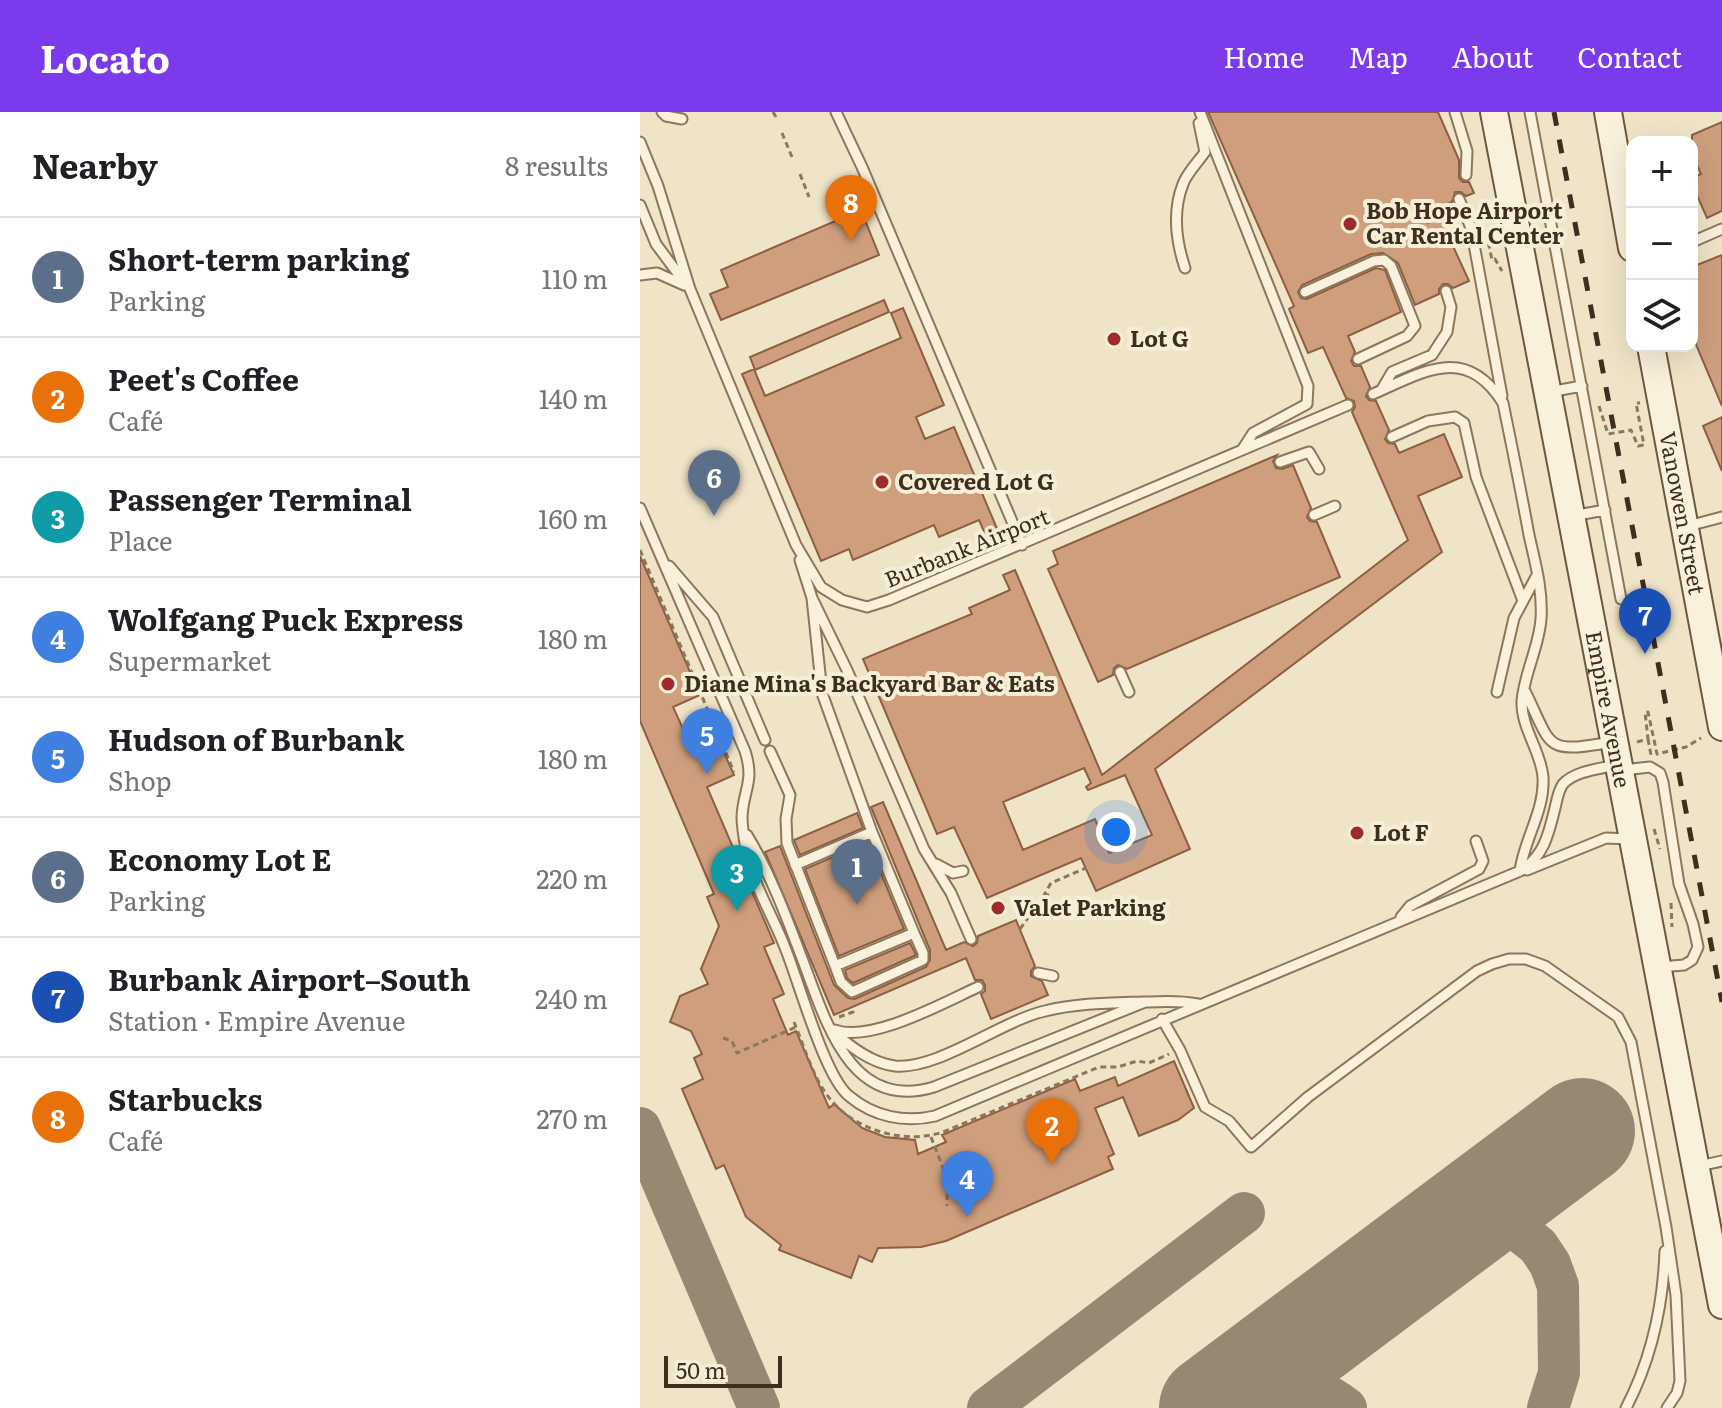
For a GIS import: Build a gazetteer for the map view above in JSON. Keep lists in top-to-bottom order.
{
  "streets": {
    "main road": ["Vanowen Street", "Empire Avenue"],
    "lane": ["Burbank Airport"]
  },
  "places": [
    "Bob Hope Airport Car Rental Center",
    "Lot G",
    "Covered Lot G",
    "Diane Mina's Backyard Bar & Eats",
    "Lot F",
    "Valet Parking"
  ],
  "scale_bar": "50 m",
  "page": {
    "header": "Locato",
    "nav": [
      "Home",
      "Map",
      "About",
      "Contact"
    ],
    "heading": ["Nearby", "8 results"],
    "map_buttons": ["+", "−"],
    "pins": [
      "8",
      "6",
      "7",
      "5",
      "1",
      "3",
      "2",
      "4"
    ],
    "list": [
      {
        "mark": "1",
        "name": "Short-term parking",
        "note": "Parking",
        "value": "110 m"
      },
      {
        "mark": "2",
        "name": "Peet's Coffee",
        "note": "Café",
        "value": "140 m"
      },
      {
        "mark": "3",
        "name": "Passenger Terminal",
        "note": "Place",
        "value": "160 m"
      },
      {
        "mark": "4",
        "name": "Wolfgang Puck Express",
        "note": "Supermarket",
        "value": "180 m"
      },
      {
        "mark": "5",
        "name": "Hudson of Burbank",
        "note": "Shop",
        "value": "180 m"
      },
      {
        "mark": "6",
        "name": "Economy Lot E",
        "note": "Parking",
        "value": "220 m"
      },
      {
        "mark": "7",
        "name": "Burbank Airport–South",
        "note": "Station · Empire Avenue",
        "value": "240 m"
      },
      {
        "mark": "8",
        "name": "Starbucks",
        "note": "Café",
        "value": "270 m"
      }
    ],
    "scale": "50 m"
  }
}
